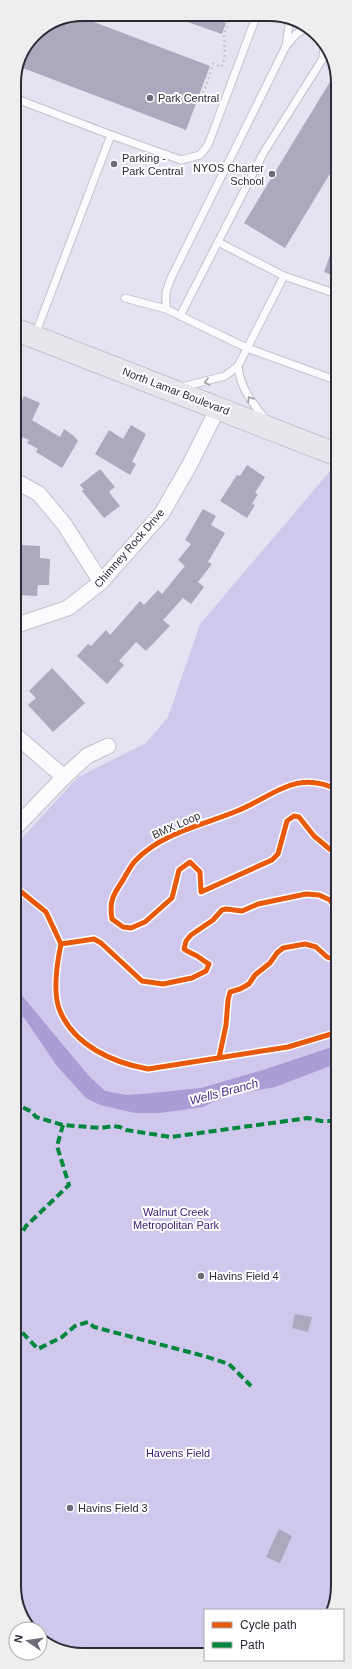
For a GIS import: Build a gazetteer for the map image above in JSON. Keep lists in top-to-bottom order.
{
  "streets": {
    "main road": ["North Lamar Boulevard"],
    "street": ["Chimney Rock Drive"],
    "cycle path": ["BMX Loop"]
  },
  "crossings": [
    ["North Lamar Boulevard", "Chimney Rock Drive"]
  ],
  "water": ["Wells Branch"],
  "parks": ["Walnut Creek Metropolitan Park", "Havens Field"],
  "places": [
    "Park Central",
    "Parking - Park Central",
    "NYOS Charter School",
    "Havins Field 4",
    "Havins Field 3"
  ],
  "legend": ["Cycle path", "Path"],
  "north": "left"
}
